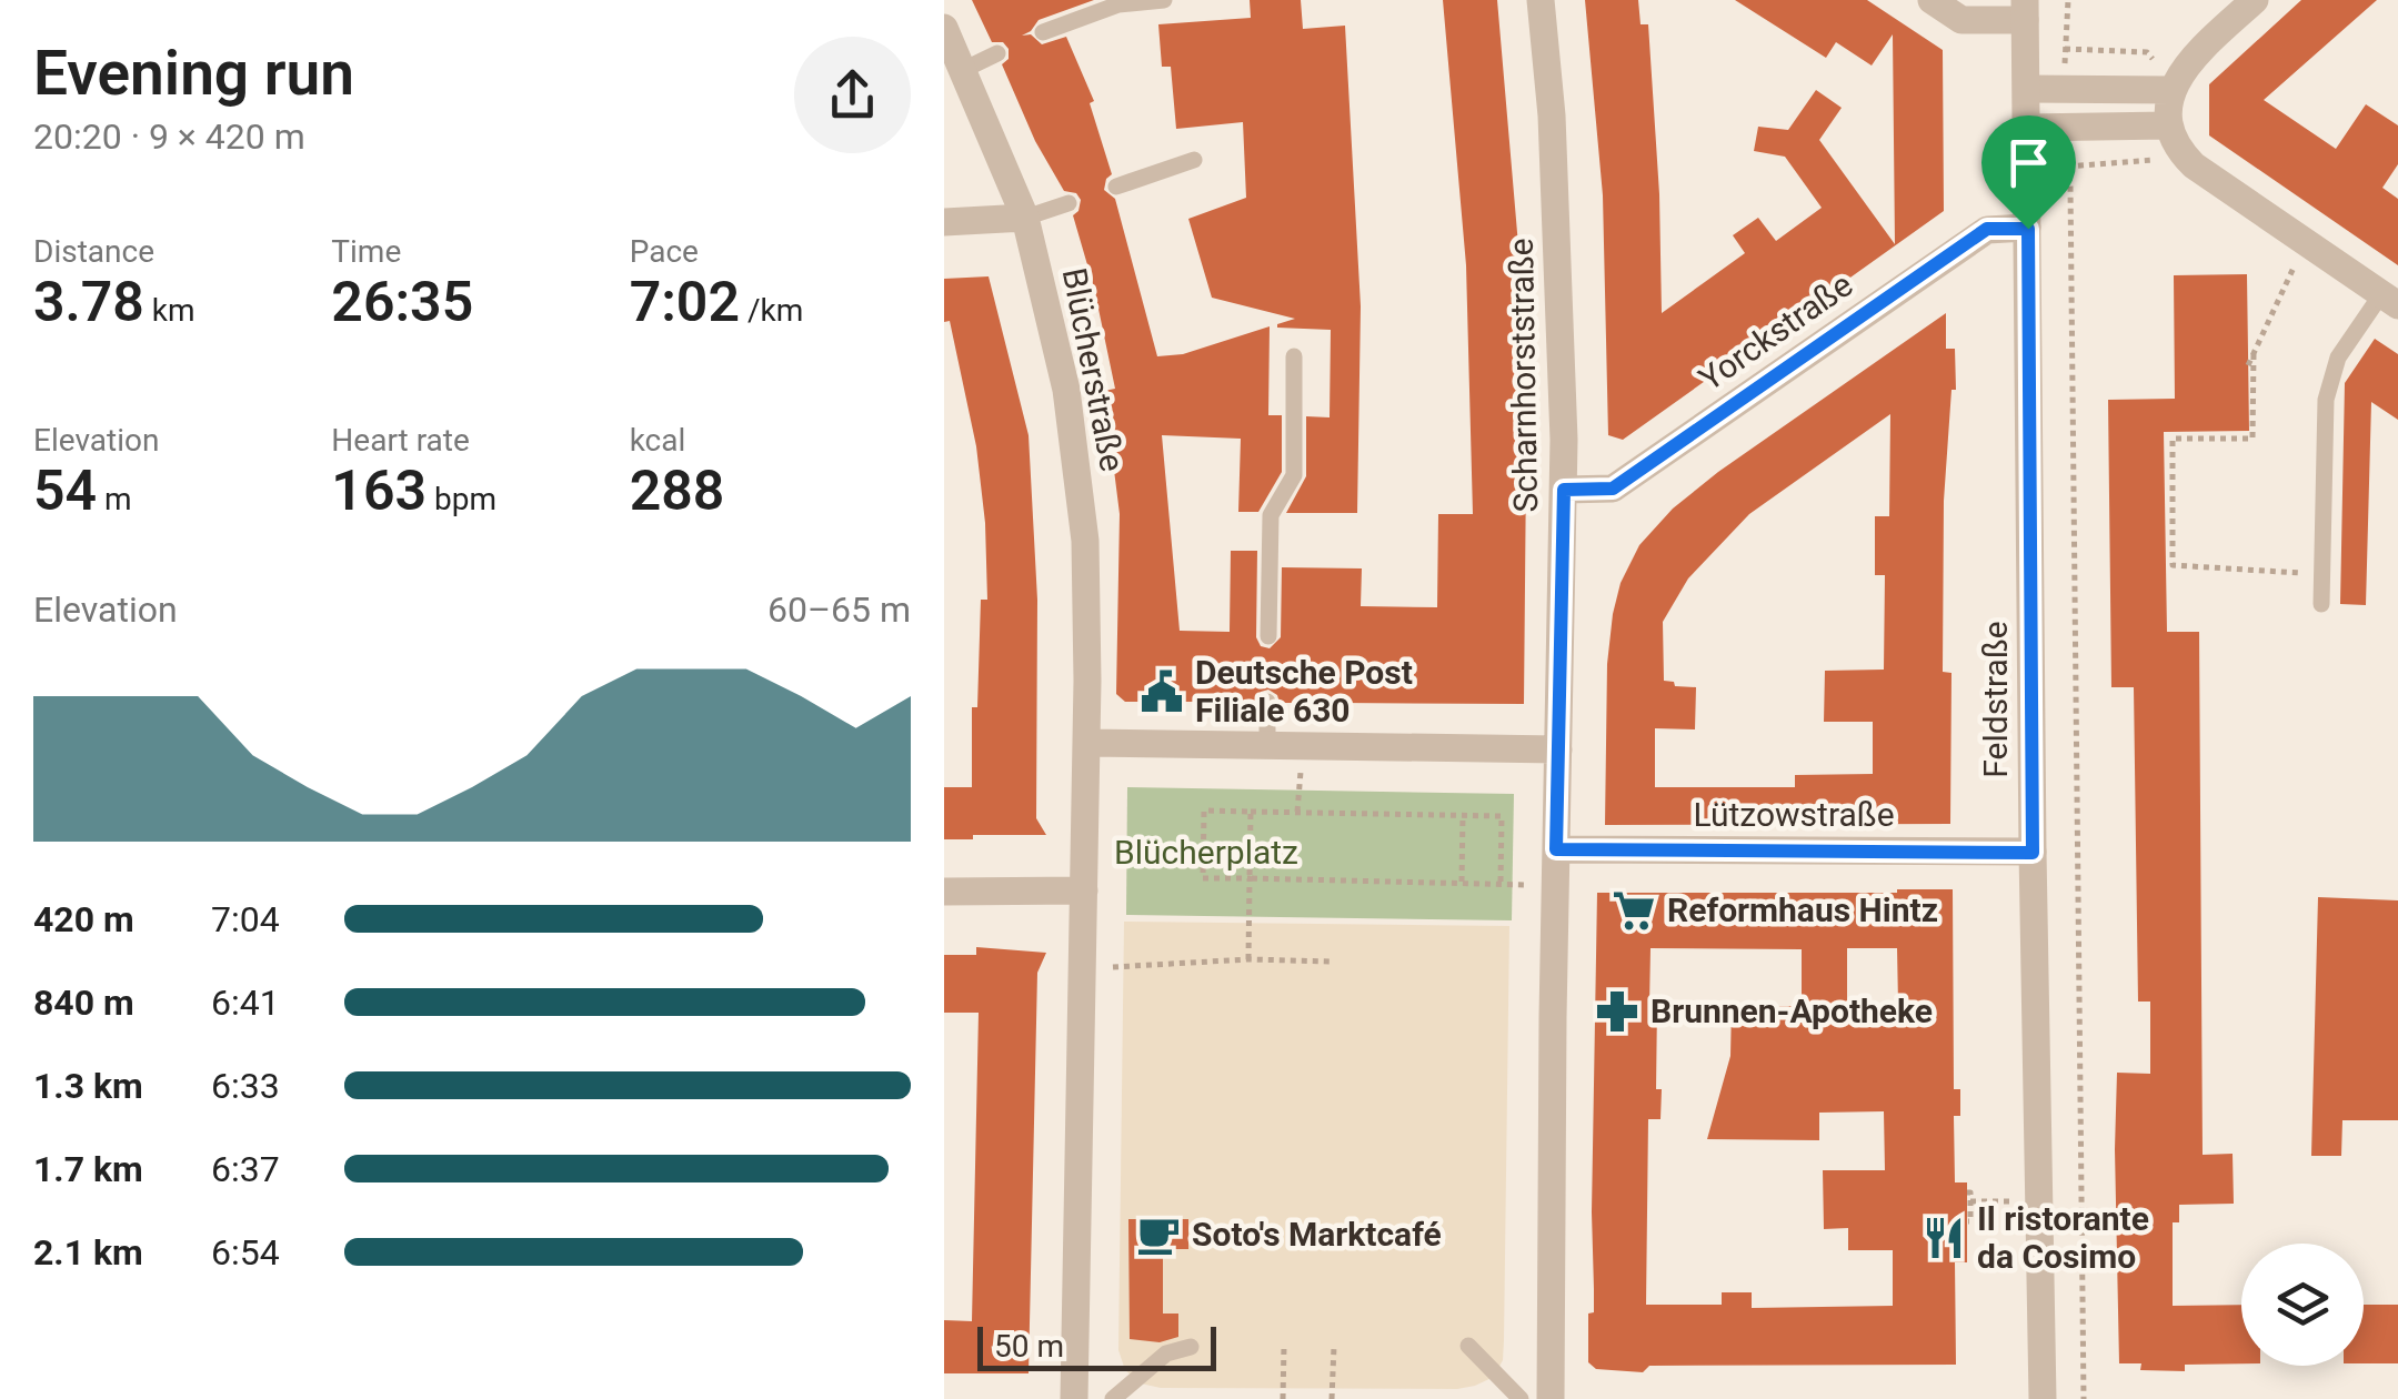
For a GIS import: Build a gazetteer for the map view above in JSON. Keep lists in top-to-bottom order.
{
  "streets": {
    "street": [
      "Yorckstraße",
      "Blücherstraße",
      "Scharnhorststraße",
      "Feldstraße",
      "Lützowstraße"
    ]
  },
  "crossings": [
    ["Yorckstraße", "Scharnhorststraße"],
    ["Yorckstraße", "Feldstraße"],
    ["Feldstraße", "Lützowstraße"]
  ],
  "parks": ["Blücherplatz"],
  "places": {
    "public building": ["Deutsche Post Filiale 630"],
    "supermarket": ["Reformhaus Hintz"],
    "pharmacy": ["Brunnen-Apotheke"],
    "cafe": ["Soto's Marktcafé"],
    "restaurant": ["Il ristorante da Cosimo"]
  },
  "scale_bar": "50 m",
  "page": {
    "heading": ["Evening run", "20:20 · 9 × 420 m"],
    "stats": [
      ["Distance", "3.78 km"],
      ["Time", "26:35"],
      ["Pace", "7:02 /km"],
      ["Elevation", "54 m"],
      ["Heart rate", "163 bpm"],
      ["kcal", "288"]
    ],
    "chart": ["Elevation", "60–65 m"],
    "list": [
      {
        "name": "420 m",
        "note": "7:04"
      },
      {
        "name": "840 m",
        "note": "6:41"
      },
      {
        "name": "1.3 km",
        "note": "6:33"
      },
      {
        "name": "1.7 km",
        "note": "6:37"
      },
      {
        "name": "2.1 km",
        "note": "6:54"
      }
    ],
    "scale": "50 m"
  }
}
